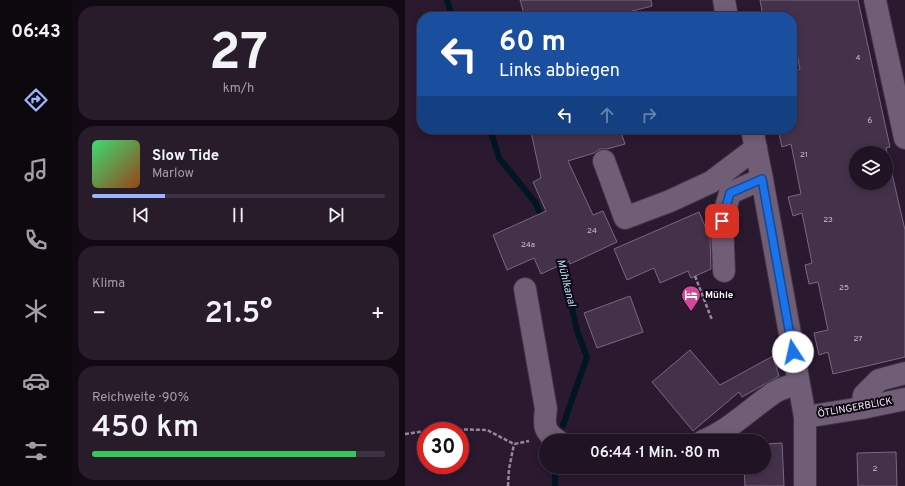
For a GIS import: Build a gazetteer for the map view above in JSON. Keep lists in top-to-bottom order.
{
  "streets": {
    "street": ["ÖTLINGERBLICK"]
  },
  "water": ["Mühlkanal"],
  "places": {
    "hotel": ["Mühle"]
  },
  "house_numbers": [
    "4",
    "6",
    "21",
    "23",
    "24",
    "24a",
    "25",
    "27",
    "2"
  ],
  "page": {
    "tabs": "06:43",
    "tile": [
      ["27", "km/h"],
      "Klima",
      ["Reichweite · 90%", "450 km"]
    ],
    "turn": ["60 m", "Links abbiegen"],
    "song": ["Slow Tide", "Marlow"],
    "heat": ["−", "21.5°", "+"],
    "limit": "30",
    "trip": "06:44 · 1 Min. · 80 m"
  }
}
